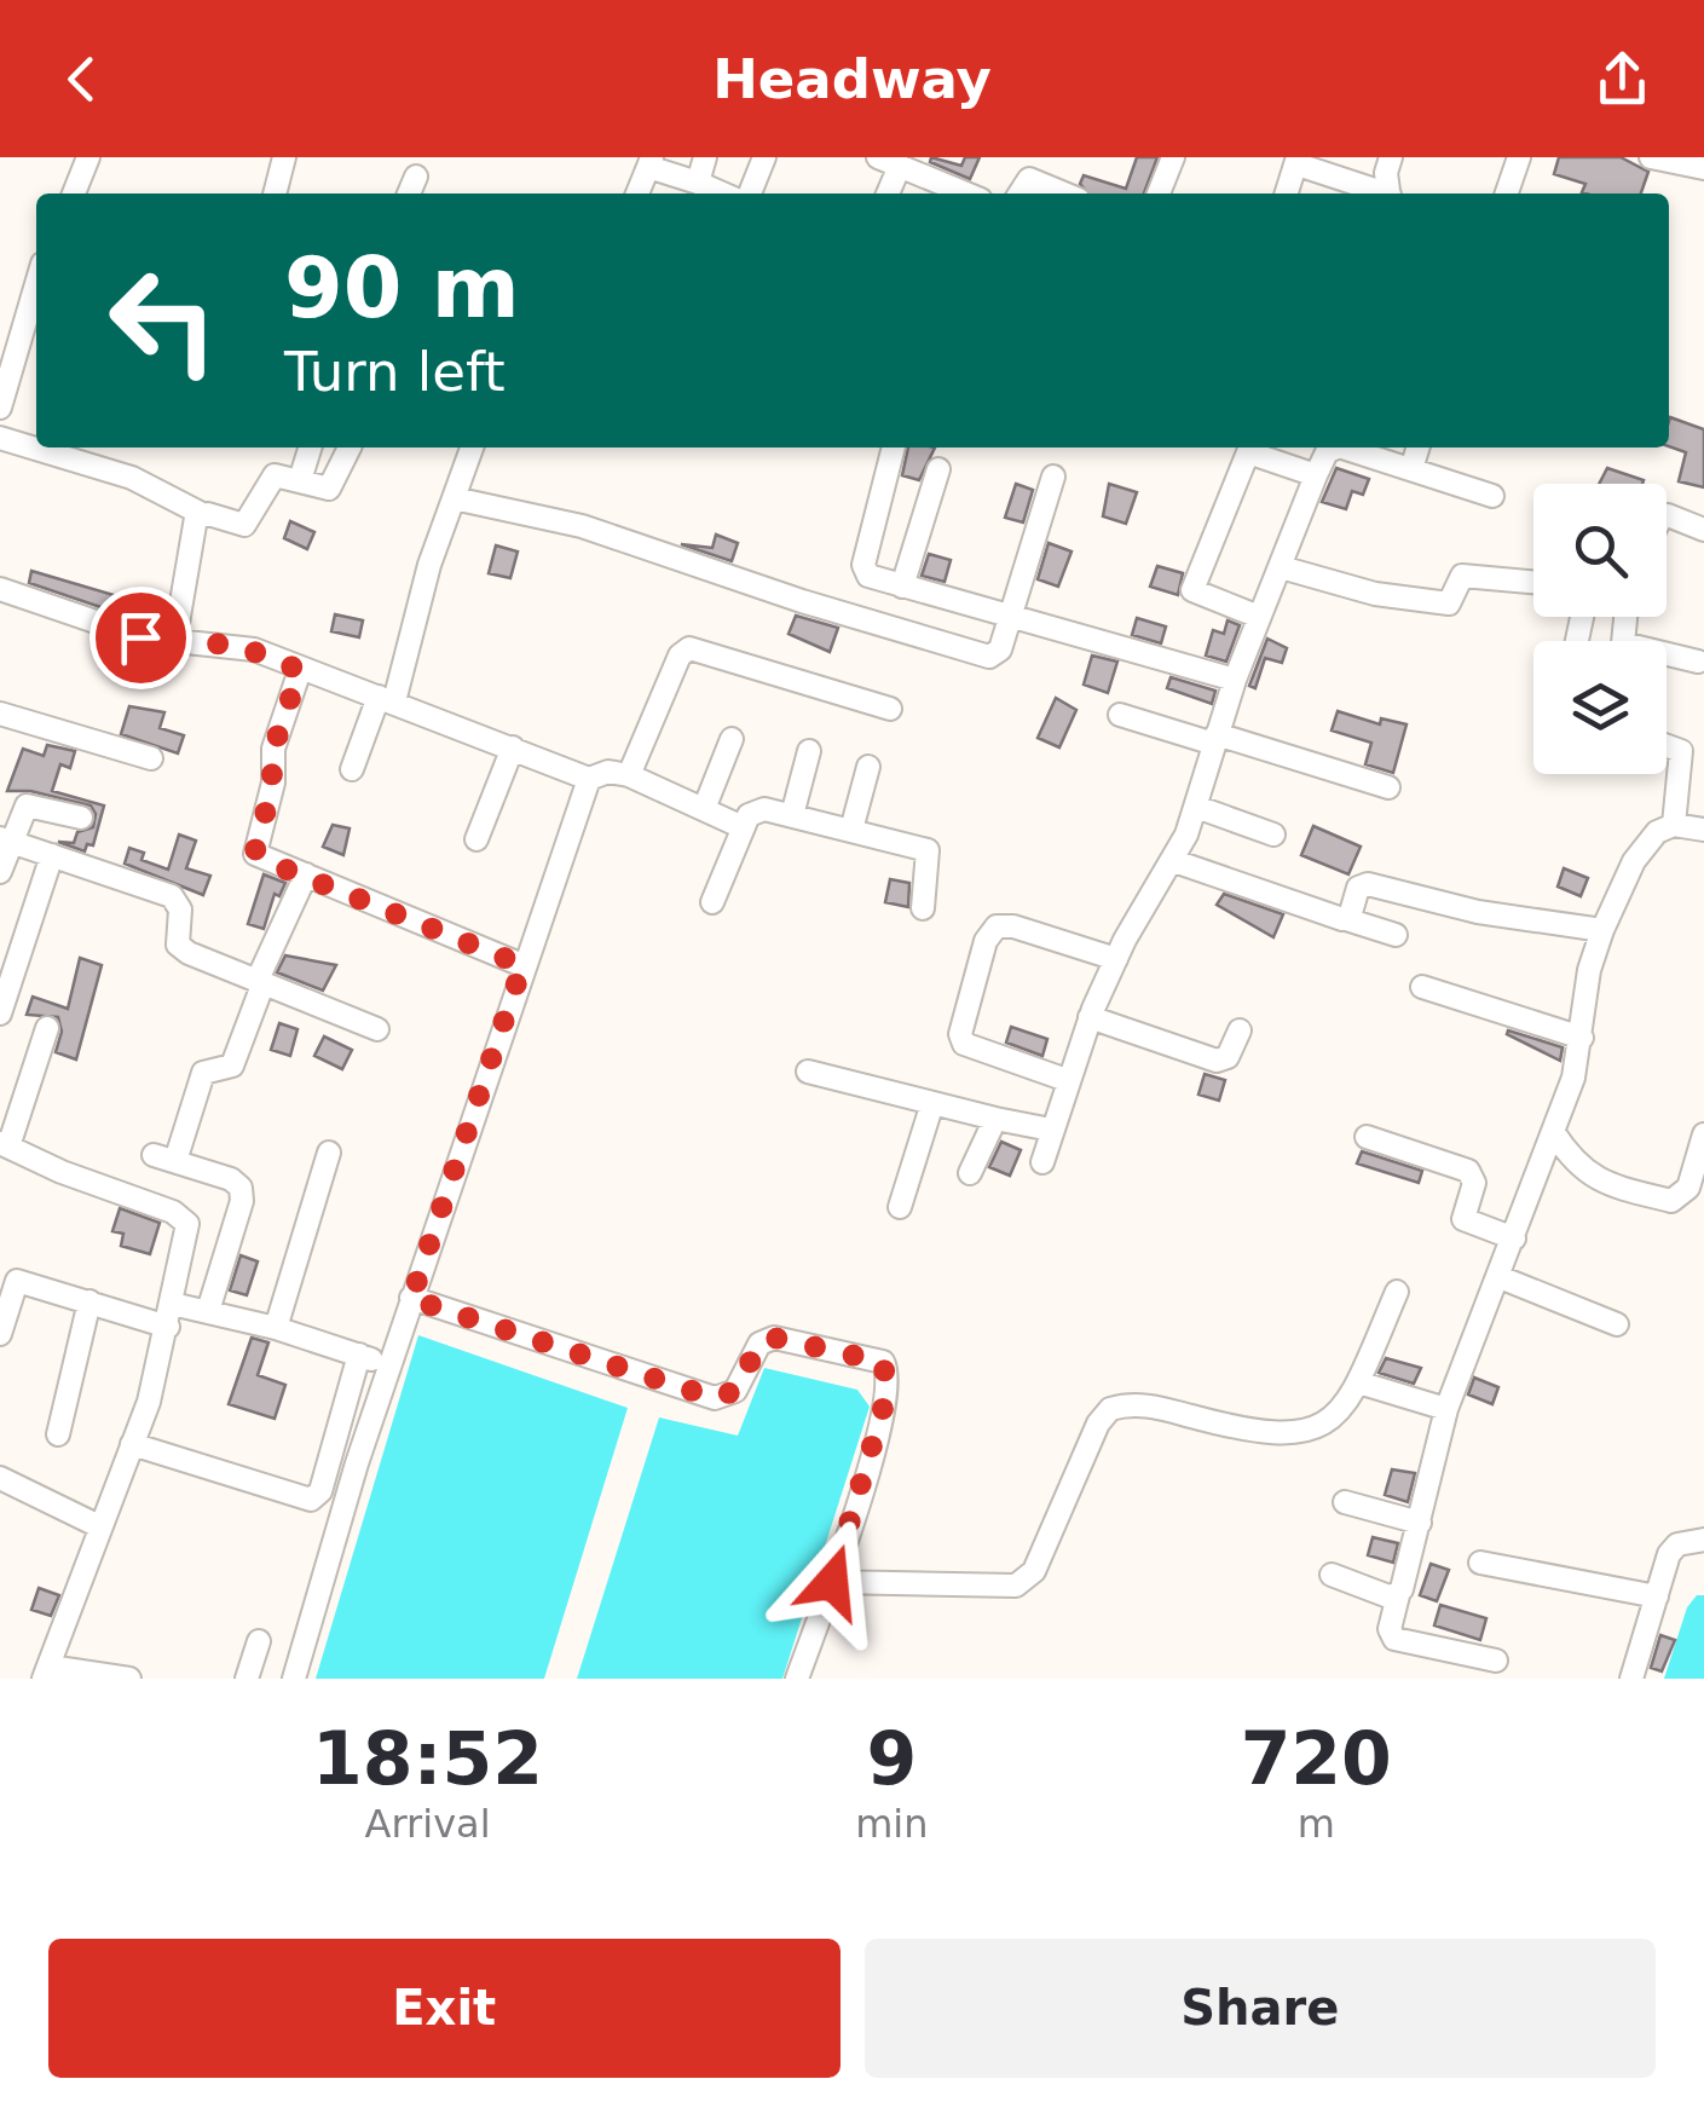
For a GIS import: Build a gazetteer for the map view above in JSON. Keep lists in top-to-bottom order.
{
  "page": {
    "header": "Headway",
    "turn": ["90 m", "Turn left"],
    "eta": [
      "18:52",
      "Arrival",
      "9",
      "min",
      "720",
      "m"
    ],
    "buttons": ["Exit", "Share"]
  }
}
